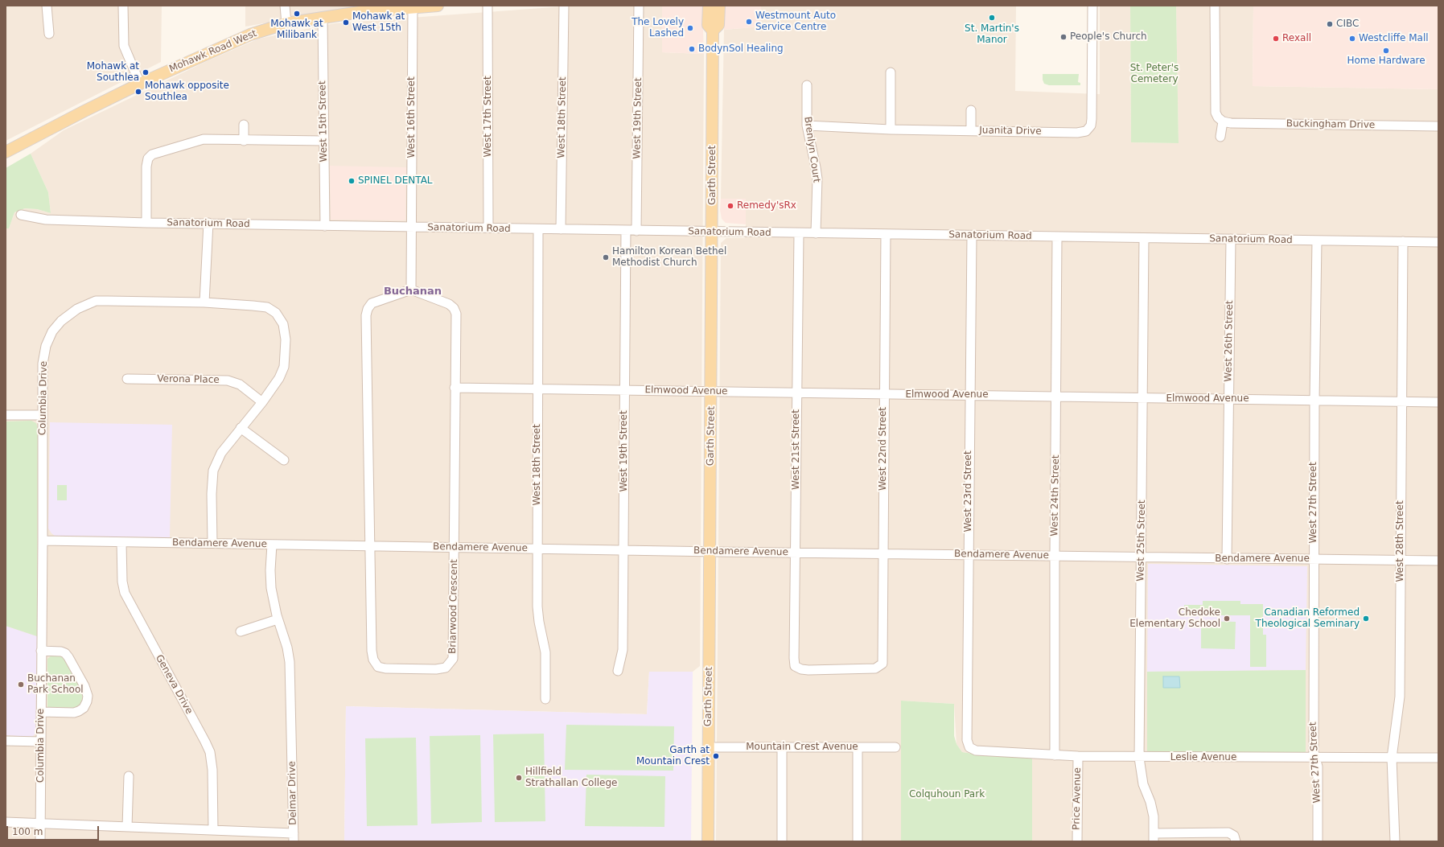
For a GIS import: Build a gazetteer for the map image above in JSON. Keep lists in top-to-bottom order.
{
  "streets": {
    "main road": ["Mohawk Road West", "Garth Street"],
    "street": [
      "West 17th Street",
      "West 16th Street",
      "West 18th Street",
      "West 19th Street",
      "West 15th Street",
      "Buckingham Drive",
      "Juanita Drive",
      "Brenlyn Court",
      "Sanatorium Road",
      "West 26th Street",
      "Verona Place",
      "Elmwood Avenue",
      "Columbia Drive",
      "West 22nd Street",
      "West 21st Street",
      "West 23rd Street",
      "West 24th Street",
      "West 27th Street",
      "West 25th Street",
      "West 28th Street",
      "Bendamere Avenue",
      "Briarwood Crescent",
      "Geneva Drive",
      "Mountain Crest Avenue",
      "Leslie Avenue",
      "Delmar Drive",
      "Price Avenue"
    ]
  },
  "crossings": [
    ["Mohawk Road West", "West 16th Street"],
    ["Mohawk Road West", "West 15th Street"],
    ["West 17th Street", "Sanatorium Road"],
    ["West 16th Street", "Sanatorium Road"],
    ["West 18th Street", "Sanatorium Road"],
    ["West 18th Street", "Elmwood Avenue"],
    ["West 18th Street", "Bendamere Avenue"],
    ["West 19th Street", "Sanatorium Road"],
    ["West 19th Street", "Elmwood Avenue"],
    ["West 19th Street", "Bendamere Avenue"],
    ["West 15th Street", "Sanatorium Road"],
    ["Juanita Drive", "Brenlyn Court"],
    ["Brenlyn Court", "Sanatorium Road"],
    ["Garth Street", "Sanatorium Road"],
    ["Garth Street", "Elmwood Avenue"],
    ["Garth Street", "Bendamere Avenue"],
    ["Garth Street", "Mountain Crest Avenue"],
    ["Sanatorium Road", "West 26th Street"],
    ["Sanatorium Road", "West 22nd Street"],
    ["Sanatorium Road", "West 21st Street"],
    ["Sanatorium Road", "West 23rd Street"],
    ["Sanatorium Road", "West 24th Street"],
    ["Sanatorium Road", "West 27th Street"],
    ["Sanatorium Road", "West 25th Street"],
    ["Sanatorium Road", "West 28th Street"],
    ["West 26th Street", "Elmwood Avenue"],
    ["West 26th Street", "Bendamere Avenue"],
    ["Verona Place", "Columbia Drive"],
    ["Elmwood Avenue", "West 22nd Street"],
    ["Elmwood Avenue", "West 21st Street"],
    ["Elmwood Avenue", "West 23rd Street"],
    ["Elmwood Avenue", "West 24th Street"],
    ["Elmwood Avenue", "West 27th Street"],
    ["Elmwood Avenue", "West 25th Street"],
    ["Elmwood Avenue", "West 28th Street"],
    ["Elmwood Avenue", "Briarwood Crescent"],
    ["Columbia Drive", "Bendamere Avenue"],
    ["Columbia Drive", "Delmar Drive"],
    ["West 22nd Street", "West 21st Street"],
    ["West 22nd Street", "Bendamere Avenue"],
    ["West 21st Street", "Bendamere Avenue"],
    ["West 23rd Street", "Bendamere Avenue"],
    ["West 23rd Street", "Leslie Avenue"],
    ["West 24th Street", "Bendamere Avenue"],
    ["West 24th Street", "Leslie Avenue"],
    ["West 27th Street", "Bendamere Avenue"],
    ["West 27th Street", "Leslie Avenue"],
    ["West 25th Street", "Bendamere Avenue"],
    ["West 25th Street", "Leslie Avenue"],
    ["West 28th Street", "Bendamere Avenue"],
    ["West 28th Street", "Leslie Avenue"],
    ["Bendamere Avenue", "Briarwood Crescent"],
    ["Bendamere Avenue", "Geneva Drive"],
    ["Bendamere Avenue", "Delmar Drive"],
    ["Geneva Drive", "Delmar Drive"],
    ["Leslie Avenue", "Price Avenue"]
  ],
  "districts": ["Buchanan"],
  "parks": ["St. Peter's Cemetery", "Colquhoun Park"],
  "places": [
    "Mohawk at Milibank",
    "St. Martin's Manor",
    "Westmount Auto Service Centre",
    "Mohawk at West 15th",
    "CIBC",
    "The Lovely Lashed",
    "People's Church",
    "Rexall",
    "Westcliffe Mall",
    "BodynSol Healing",
    "Home Hardware",
    "Mohawk at Southlea",
    "Mohawk opposite Southlea",
    "SPINEL DENTAL",
    "Remedy'sRx",
    "Hamilton Korean Bethel Methodist Church",
    "Chedoke Elementary School",
    "Canadian Reformed Theological Seminary",
    "Buchanan Park School",
    "Garth at Mountain Crest",
    "Hillfield Strathallan College"
  ],
  "scale_bar": "100 m"
}
